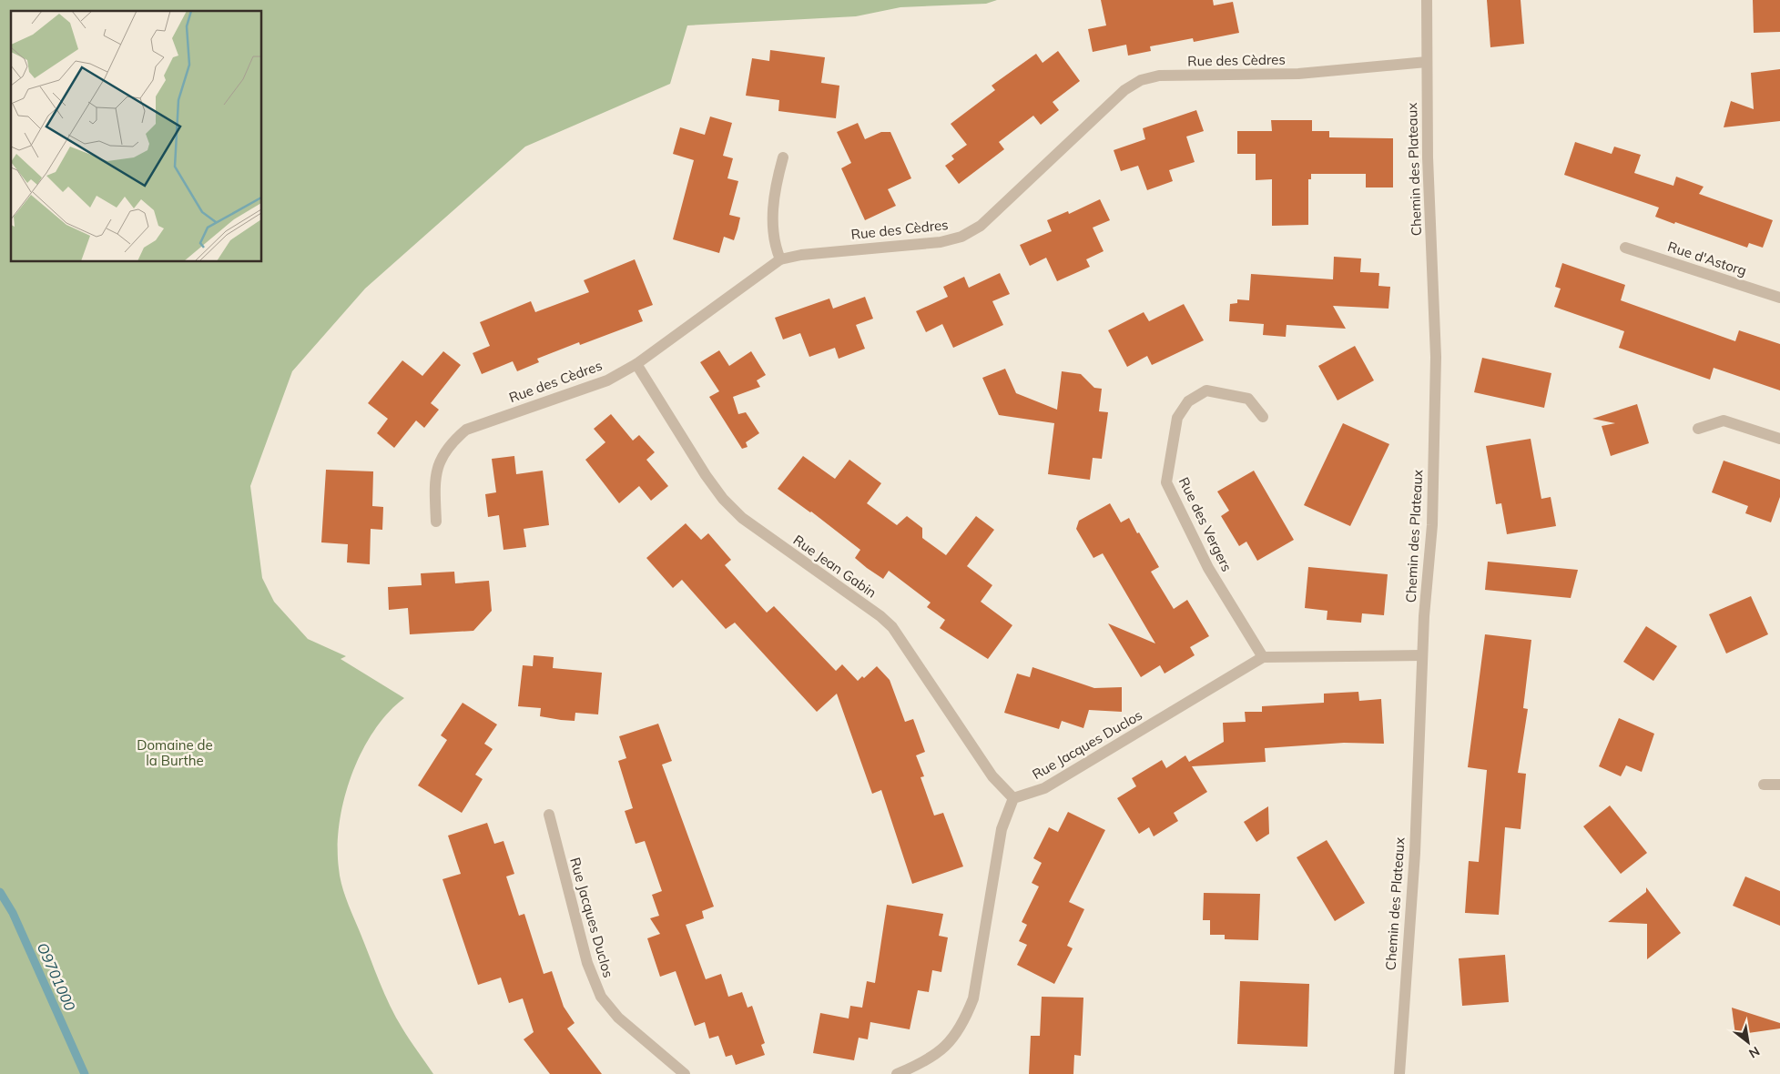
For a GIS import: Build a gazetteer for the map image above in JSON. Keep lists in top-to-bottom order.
{
  "streets": {
    "street": [
      "Rue des Cèdres",
      "Chemin des Plateaux",
      "Rue d'Astorg",
      "Rue des Vergers",
      "Rue Jean Gabin",
      "Rue Jacques Duclos"
    ]
  },
  "crossings": [
    ["Rue des Cèdres", "Chemin des Plateaux"],
    ["Rue des Cèdres", "Rue Jean Gabin"],
    ["Rue des Vergers", "Rue Jacques Duclos"],
    ["Rue Jean Gabin", "Rue Jacques Duclos"]
  ],
  "water": ["O9701000"],
  "parks": ["Domaine de la Burthe"],
  "north": "bottom right"
}
